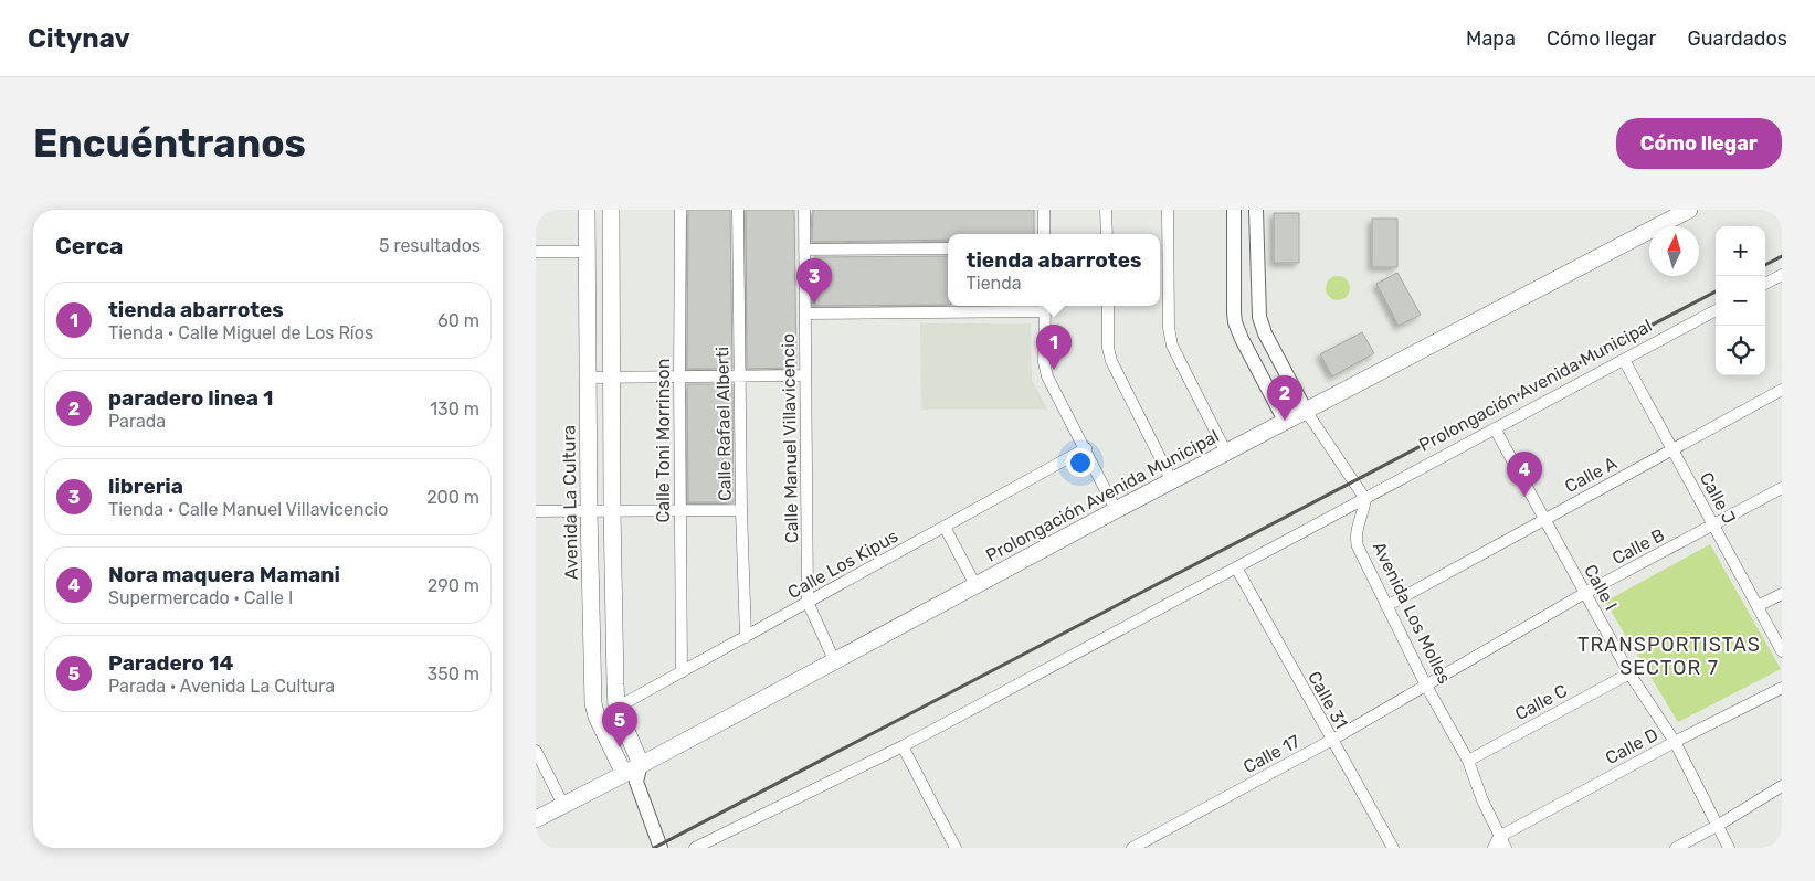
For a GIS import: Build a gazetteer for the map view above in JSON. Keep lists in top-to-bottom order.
{
  "streets": {
    "main road": ["Prolongación Avenida Municipal", "Avenida La Cultura"],
    "street": [
      "Calle Rafael Alberti",
      "Calle Manuel Villavicencio",
      "Calle Toni Morrinson",
      "Calle A",
      "Calle J",
      "Calle B",
      "Calle Los Kipus",
      "Calle I",
      "Avenida Los Molles",
      "Calle 31",
      "Calle C",
      "Calle D",
      "Calle 17"
    ]
  },
  "crossings": [
    ["Prolongación Avenida Municipal", "Calle Manuel Villavicencio"],
    ["Prolongación Avenida Municipal", "Calle J"],
    ["Prolongación Avenida Municipal", "Avenida La Cultura"],
    ["Prolongación Avenida Municipal", "Calle I"],
    ["Prolongación Avenida Municipal", "Avenida Los Molles"],
    ["Prolongación Avenida Municipal", "Calle 31"],
    ["Calle Rafael Alberti", "Calle Los Kipus"],
    ["Calle Manuel Villavicencio", "Calle Los Kipus"],
    ["Calle Toni Morrinson", "Calle Los Kipus"],
    ["Calle A", "Calle J"],
    ["Calle A", "Calle I"],
    ["Calle A", "Avenida Los Molles"],
    ["Calle J", "Calle B"],
    ["Calle B", "Calle I"],
    ["Calle B", "Avenida Los Molles"],
    ["Calle B", "Calle 17"],
    ["Calle I", "Calle C"],
    ["Calle I", "Calle D"],
    ["Avenida Los Molles", "Calle C"],
    ["Avenida Los Molles", "Calle D"],
    ["Avenida Los Molles", "Calle 17"],
    ["Calle 31", "Calle 17"]
  ],
  "districts": ["TRANSPORTISTAS SECTOR 7"],
  "north": "top",
  "page": {
    "header": "Citynav",
    "nav": ["Mapa", "Cómo llegar", "Guardados"],
    "buttons": "Cómo llegar",
    "title": "Encuéntranos",
    "heading": ["Cerca", "5 resultados"],
    "map_buttons": ["+", "−"],
    "popup": ["tienda abarrotes", "Tienda"],
    "pins": [
      "3",
      "1",
      "2",
      "4",
      "5"
    ],
    "list": [
      {
        "mark": "1",
        "name": "tienda abarrotes",
        "note": "Tienda · Calle Miguel de Los Ríos",
        "value": "60 m"
      },
      {
        "mark": "2",
        "name": "paradero linea 1",
        "note": "Parada",
        "value": "130 m"
      },
      {
        "mark": "3",
        "name": "libreria",
        "note": "Tienda · Calle Manuel Villavicencio",
        "value": "200 m"
      },
      {
        "mark": "4",
        "name": "Nora maquera Mamani",
        "note": "Supermercado · Calle I",
        "value": "290 m"
      },
      {
        "mark": "5",
        "name": "Paradero 14",
        "note": "Parada · Avenida La Cultura",
        "value": "350 m"
      }
    ]
  }
}
